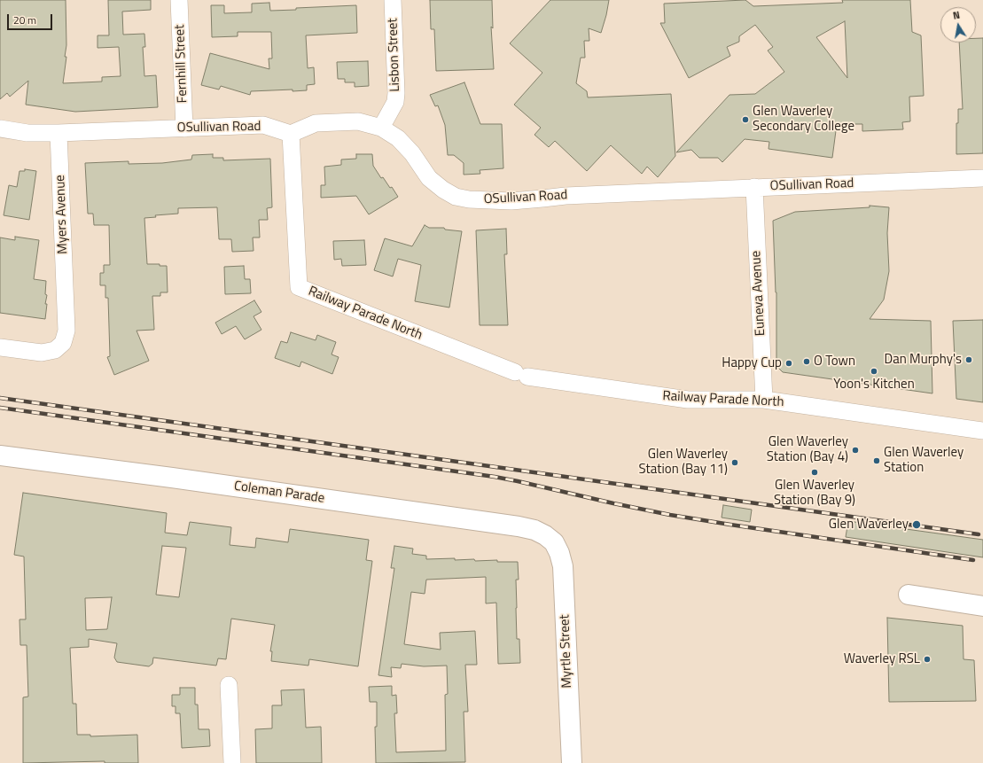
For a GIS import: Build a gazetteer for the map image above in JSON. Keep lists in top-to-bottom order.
{
  "streets": {
    "street": [
      "Lisbon Street",
      "Fernhill Street",
      "OSullivan Road",
      "Myers Avenue",
      "Euneva Avenue",
      "Railway Parade North",
      "Coleman Parade",
      "Myrtle Street"
    ]
  },
  "crossings": [
    ["Lisbon Street", "OSullivan Road"],
    ["Fernhill Street", "OSullivan Road"],
    ["OSullivan Road", "Myers Avenue"],
    ["OSullivan Road", "Euneva Avenue"],
    ["OSullivan Road", "Railway Parade North"],
    ["Euneva Avenue", "Railway Parade North"],
    ["Coleman Parade", "Myrtle Street"]
  ],
  "places": [
    "Glen Waverley Secondary College",
    "Dan Murphy's",
    "O Town",
    "Happy Cup",
    "Yoon's Kitchen",
    "Glen Waverley Station (Bay 4)",
    "Glen Waverley Station",
    "Glen Waverley Station (Bay 11)",
    "Glen Waverley Station (Bay 9)",
    "Glen Waverley",
    "Waverley RSL"
  ],
  "scale_bar": "20 m",
  "north": "top"
}
